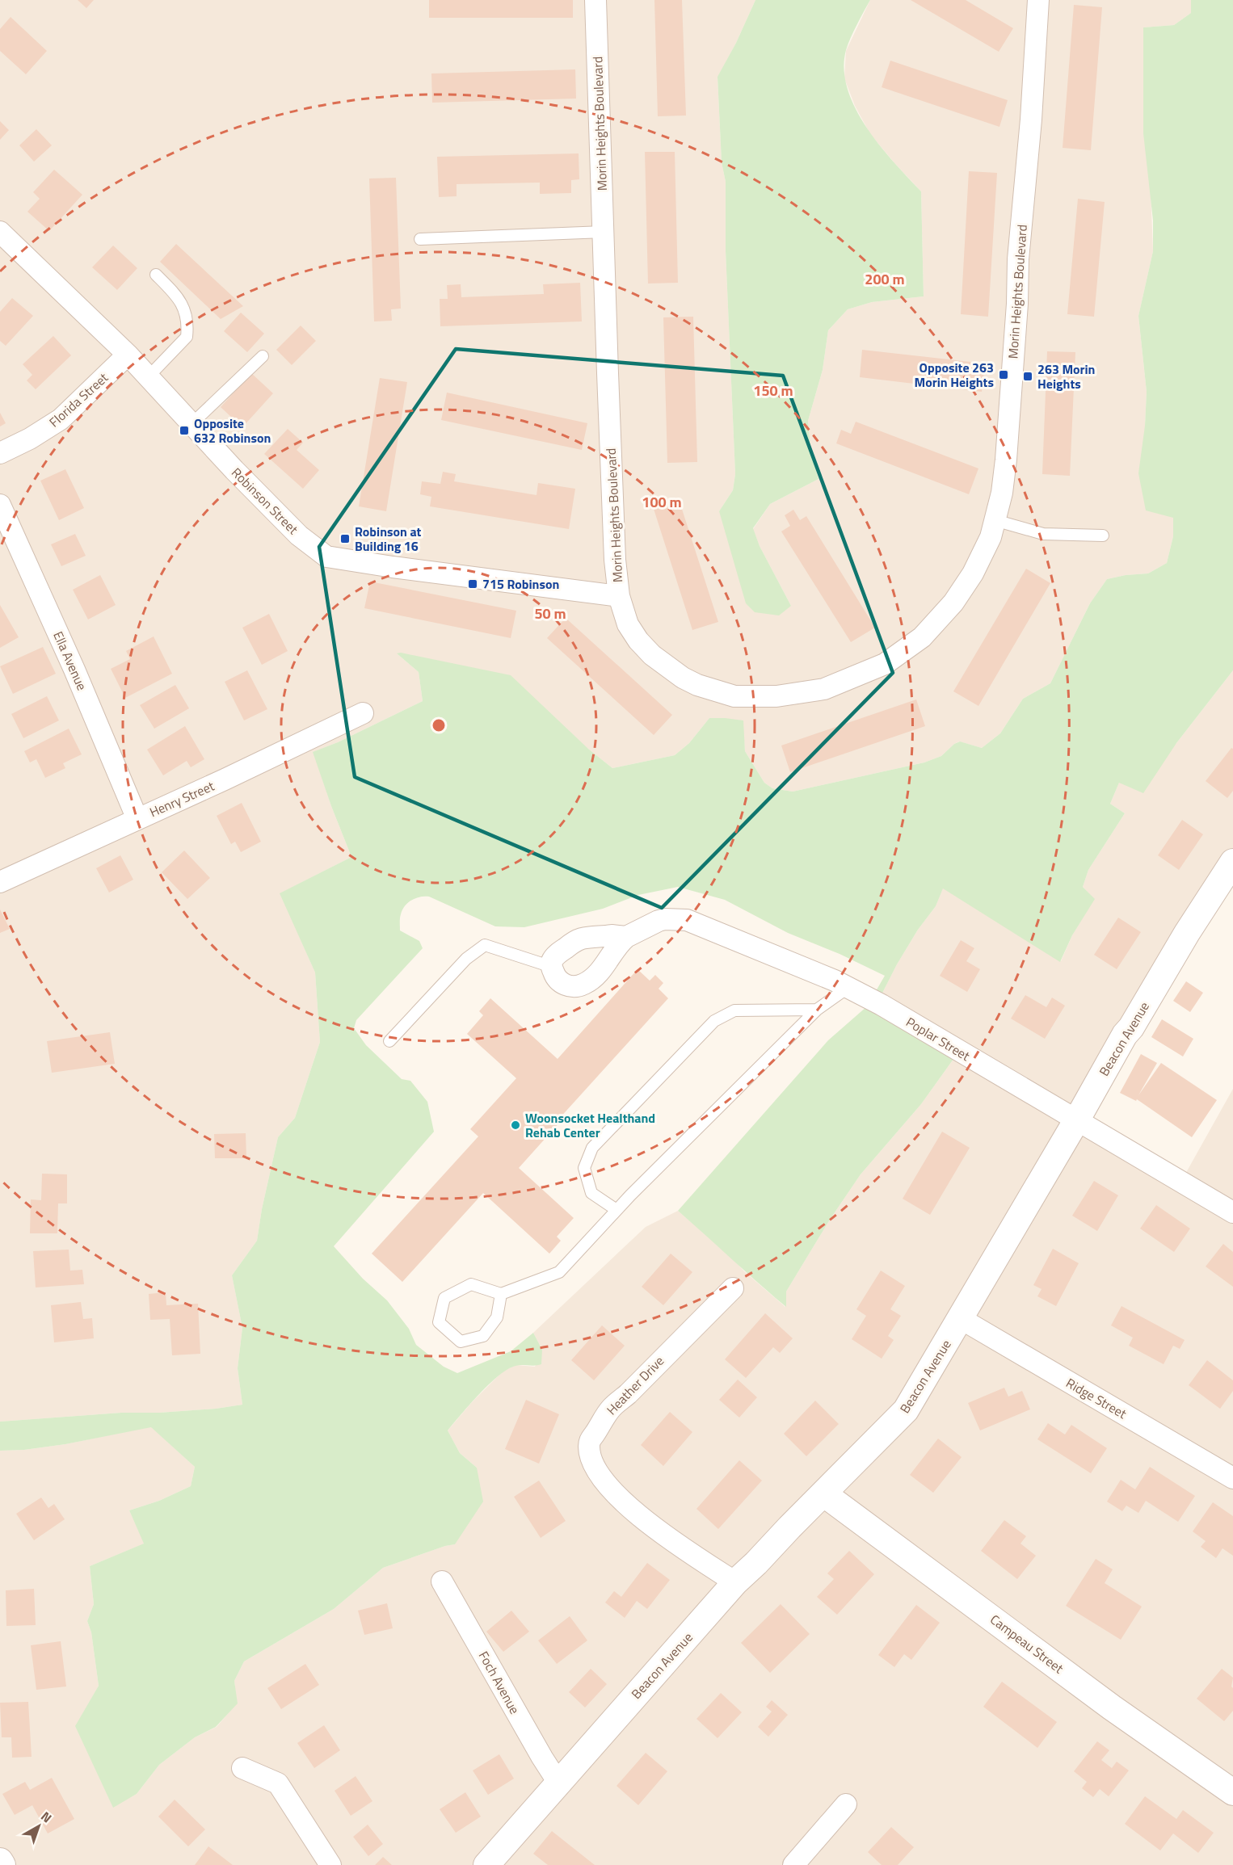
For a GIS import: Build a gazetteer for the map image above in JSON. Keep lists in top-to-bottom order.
{
  "streets": {
    "street": [
      "Morin Heights Boulevard",
      "Florida Street",
      "Robinson Street",
      "Ella Avenue",
      "Henry Street",
      "Poplar Street",
      "Beacon Avenue",
      "Heather Drive",
      "Ridge Street",
      "Campeau Street",
      "Foch Avenue"
    ]
  },
  "crossings": [
    ["Morin Heights Boulevard", "Robinson Street"],
    ["Florida Street", "Robinson Street"],
    ["Ella Avenue", "Henry Street"],
    ["Poplar Street", "Beacon Avenue"],
    ["Beacon Avenue", "Heather Drive"],
    ["Beacon Avenue", "Ridge Street"],
    ["Beacon Avenue", "Campeau Street"],
    ["Beacon Avenue", "Foch Avenue"]
  ],
  "places": {
    "transit": [
      "Opposite 263 Morin Heights",
      "263 Morin Heights",
      "Opposite 632 Robinson",
      "Robinson at Building 16",
      "715 Robinson"
    ],
    "other": ["Woonsocket Healthand Rehab Center"]
  },
  "north": "top right",
  "rings": [
    "200 m",
    "150 m",
    "100 m",
    "50 m"
  ]
}
